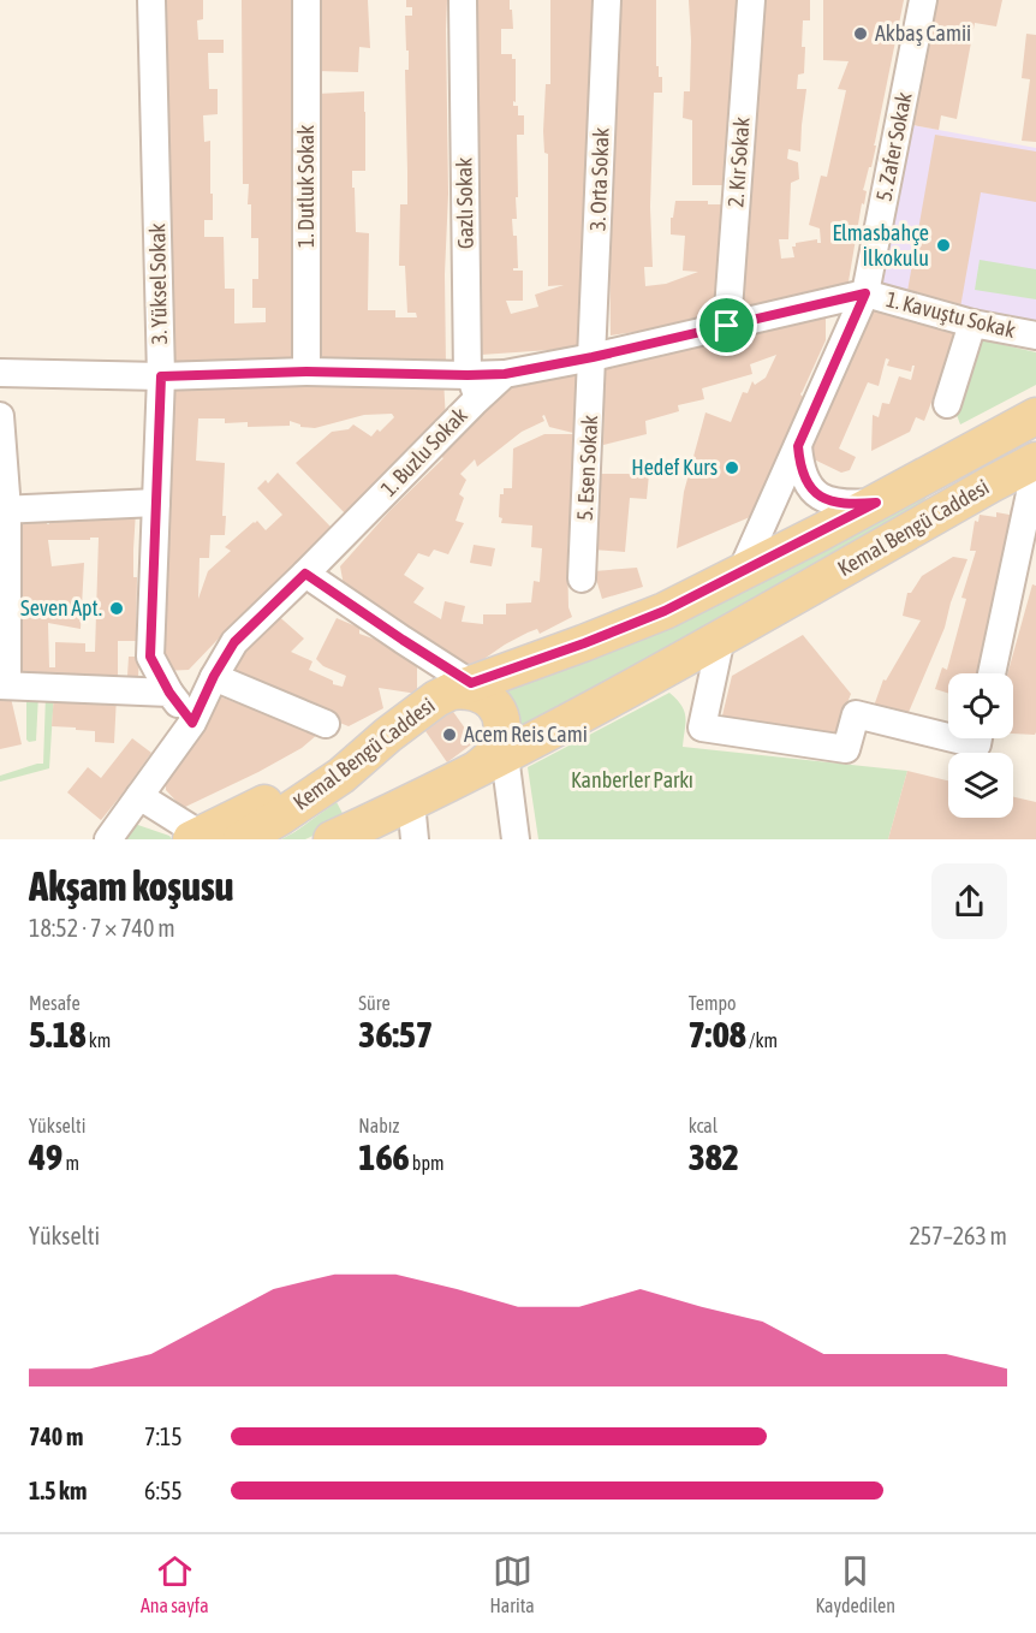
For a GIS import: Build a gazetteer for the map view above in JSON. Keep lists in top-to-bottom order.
{
  "streets": {
    "main road": ["Kemal Bengü Caddesi"],
    "street": [
      "5. Zafer Sokak",
      "2. Kır Sokak",
      "3. Orta Sokak",
      "1. Dutluk Sokak",
      "Gazlı Sokak",
      "3. Yüksel Sokak",
      "1. Kavuştu Sokak",
      "1. Buzlu Sokak",
      "5. Esen Sokak"
    ]
  },
  "crossings": [
    ["5. Zafer Sokak", "1. Kavuştu Sokak"],
    ["5. Zafer Sokak", "Kemal Bengü Caddesi"],
    ["3. Orta Sokak", "5. Esen Sokak"],
    ["Gazlı Sokak", "1. Buzlu Sokak"],
    ["3. Yüksel Sokak", "1. Buzlu Sokak"]
  ],
  "parks": ["Kanberler Parkı"],
  "places": [
    "Akbaş Camii",
    "Elmasbahçe İlkokulu",
    "Hedef Kurs",
    "Seven Apt.",
    "Acem Reis Cami"
  ],
  "page": {
    "heading": ["Akşam koşusu", "18:52 · 7 × 740 m"],
    "stats": [
      ["Mesafe", "5.18 km"],
      ["Süre", "36:57"],
      ["Tempo", "7:08 /km"],
      ["Yükselti", "49 m"],
      ["Nabız", "166 bpm"],
      ["kcal", "382"]
    ],
    "chart": ["Yükselti", "257–263 m"],
    "list": [
      {
        "name": "740 m",
        "note": "7:15"
      },
      {
        "name": "1.5 km",
        "note": "6:55"
      }
    ],
    "tabs": ["Ana sayfa", "Harita", "Kaydedilen"]
  }
}
